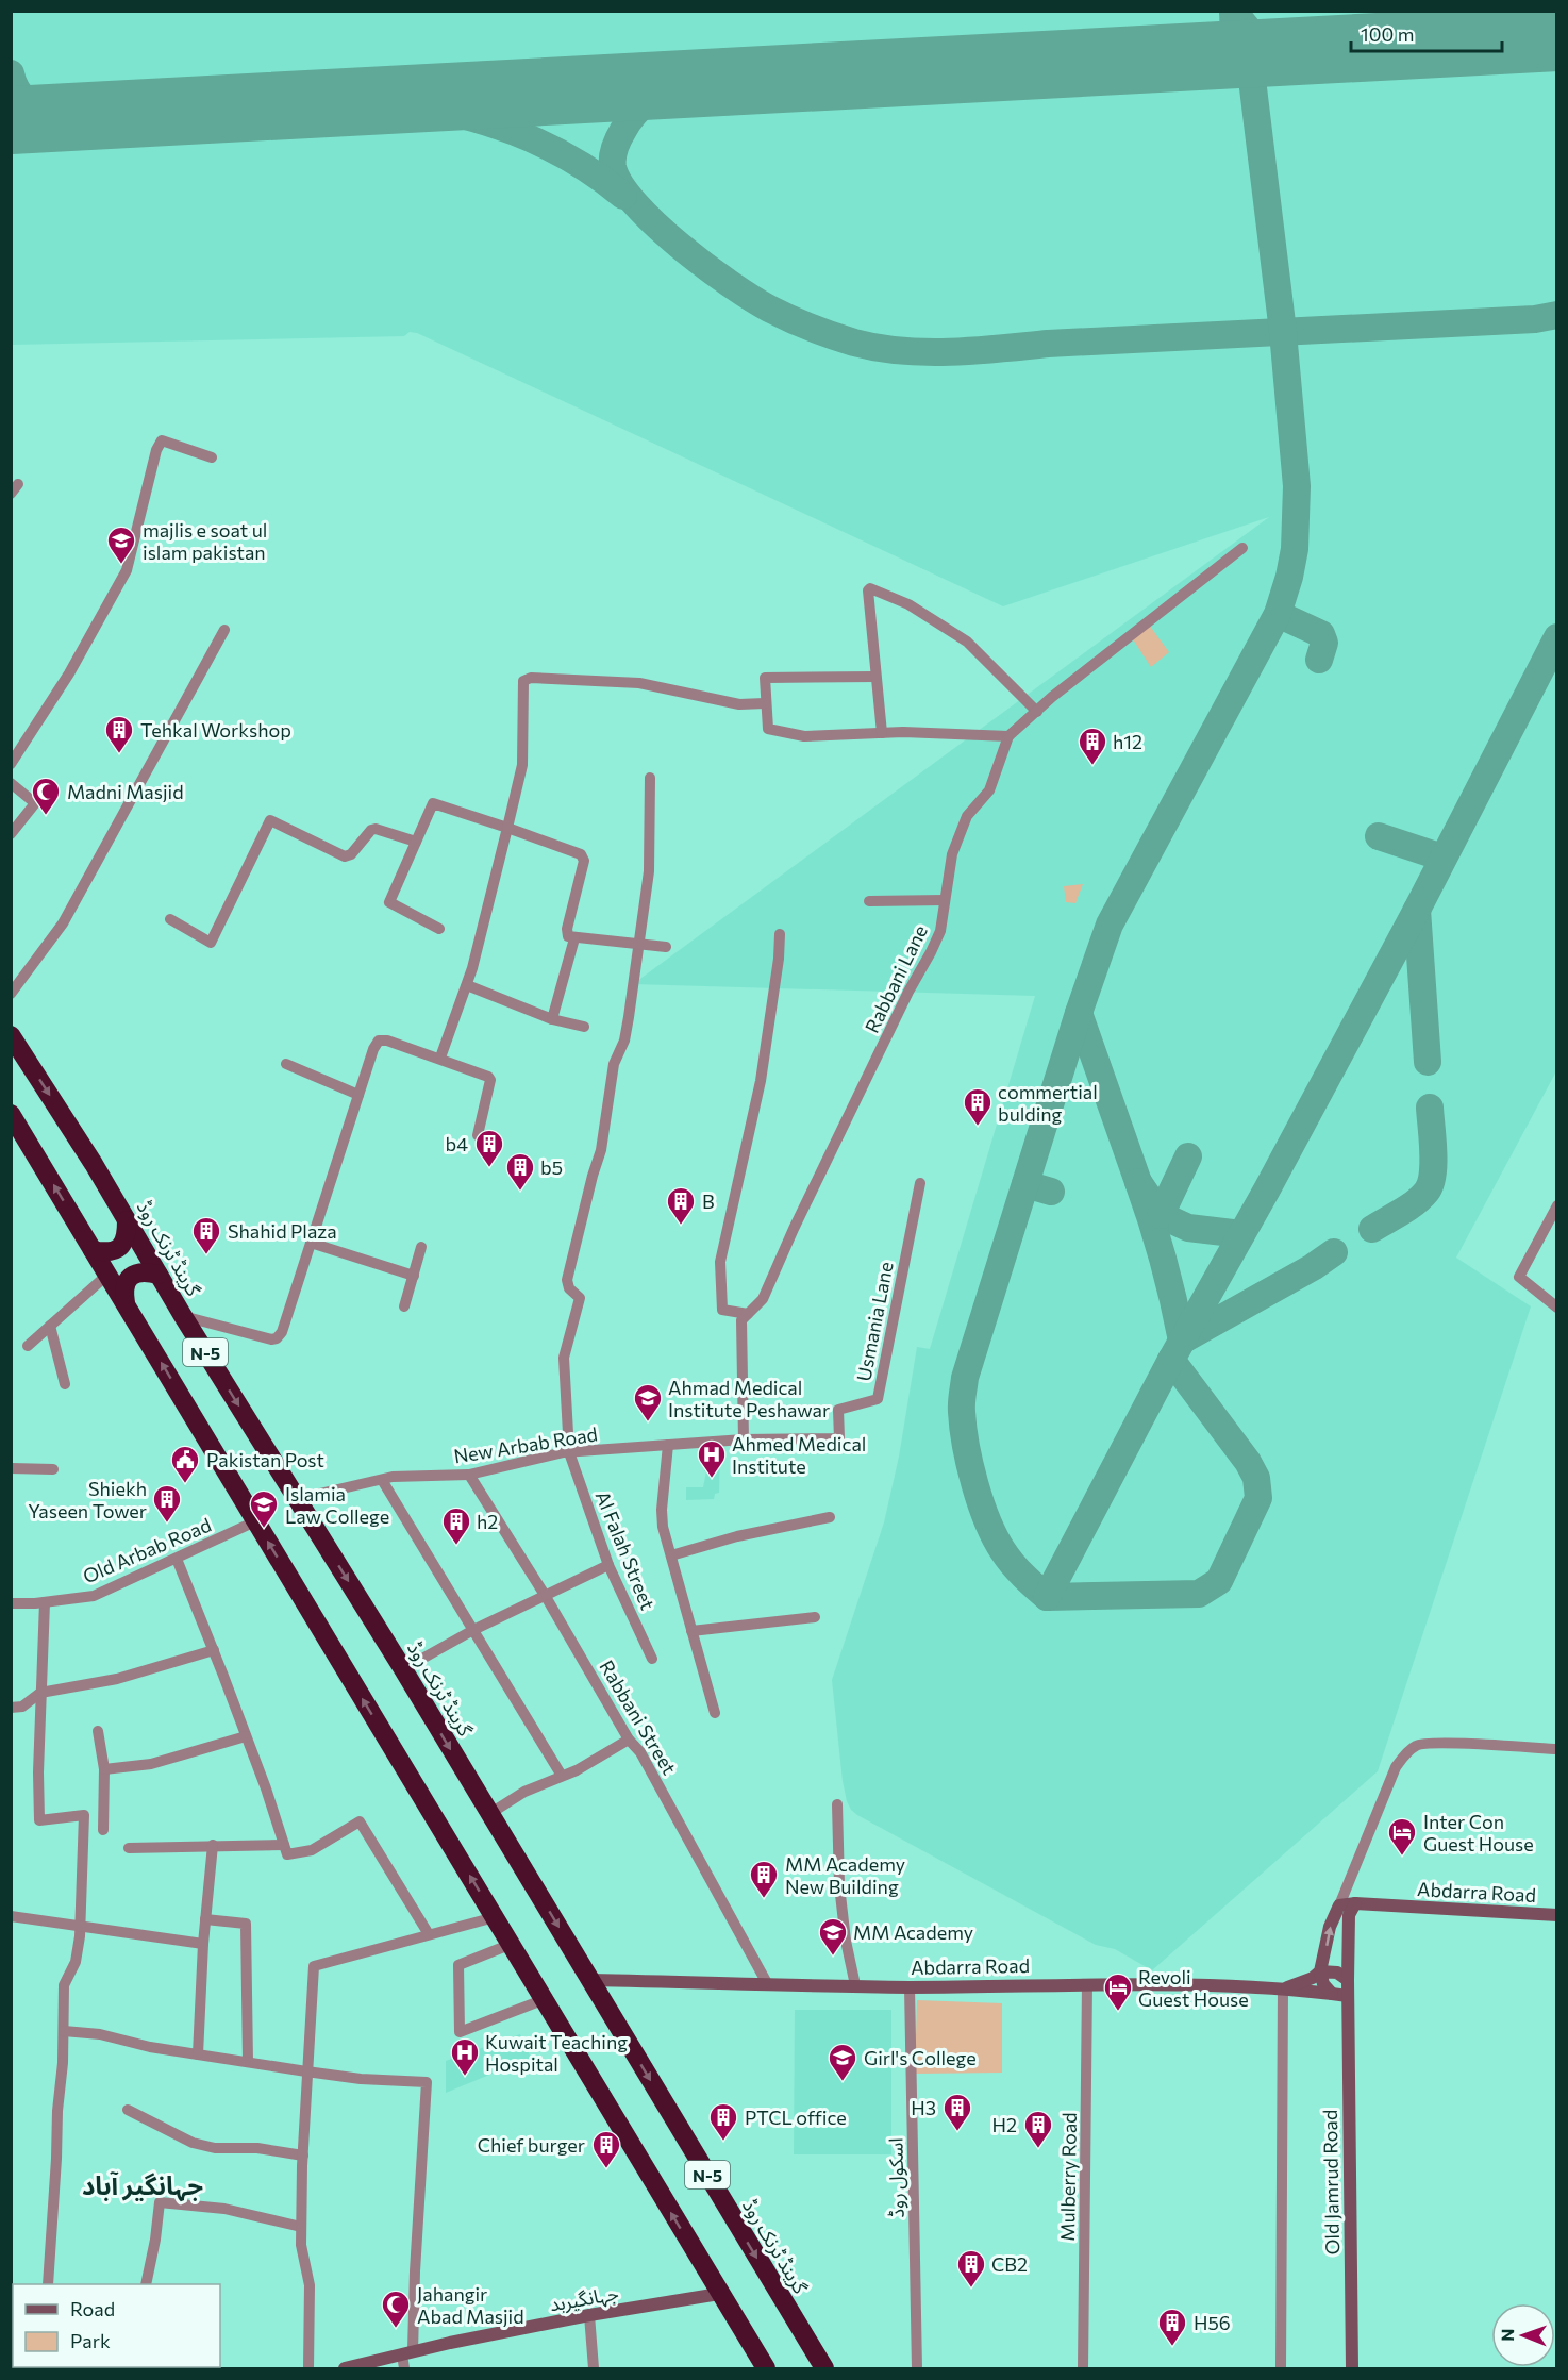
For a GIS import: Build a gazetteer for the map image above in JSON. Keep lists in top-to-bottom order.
{
  "streets": {
    "highway": ["گرینڈ ٹرنک روڈ", "N-5"],
    "street": [
      "Rabbani Lane",
      "Usmania Lane",
      "New Arbab Road",
      "Old Arbab Road",
      "Al Falah Street",
      "Rabbani Street",
      "Abdarra Road",
      "Mulberry Road",
      "اسکول روڈ",
      "Old Jamrud Road",
      "جہانگیربد"
    ]
  },
  "crossings": [
    ["Rabbani Lane", "New Arbab Road"],
    ["گرینڈ ٹرنک روڈ", "New Arbab Road"],
    ["گرینڈ ٹرنک روڈ", "Abdarra Road"],
    ["Usmania Lane", "New Arbab Road"],
    ["N-5", "Old Arbab Road"],
    ["N-5", "جہانگیربد"],
    ["New Arbab Road", "Al Falah Street"],
    ["New Arbab Road", "Rabbani Street"],
    ["Rabbani Street", "Abdarra Road"],
    ["Abdarra Road", "Mulberry Road"],
    ["Abdarra Road", "اسکول روڈ"],
    ["Abdarra Road", "Old Jamrud Road"]
  ],
  "districts": ["جہانگیر آباد"],
  "places": {
    "school or university": [
      "majlis e soat ul islam pakistan",
      "Ahmad Medical Institute Peshawar",
      "Islamia Law College",
      "MM Academy",
      "Girl's College"
    ],
    "building": [
      "Tehkal Workshop",
      "h12",
      "commertial bulding",
      "b4",
      "b5",
      "B",
      "Shahid Plaza",
      "Shiekh Yaseen Tower",
      "h2",
      "MM Academy New Building",
      "H3",
      "PTCL office",
      "H2",
      "Chief burger",
      "CB2",
      "H56"
    ],
    "mosque": ["Madni Masjid", "Jahangir Abad Masjid"],
    "hospital": ["Ahmed Medical Institute", "Kuwait Teaching Hospital"],
    "public building": ["Pakistan Post"],
    "hotel": ["Inter Con Guest House", "Revoli Guest House"]
  },
  "legend": ["Road", "Park"],
  "scale_bar": "100 m",
  "north": "left"
}
